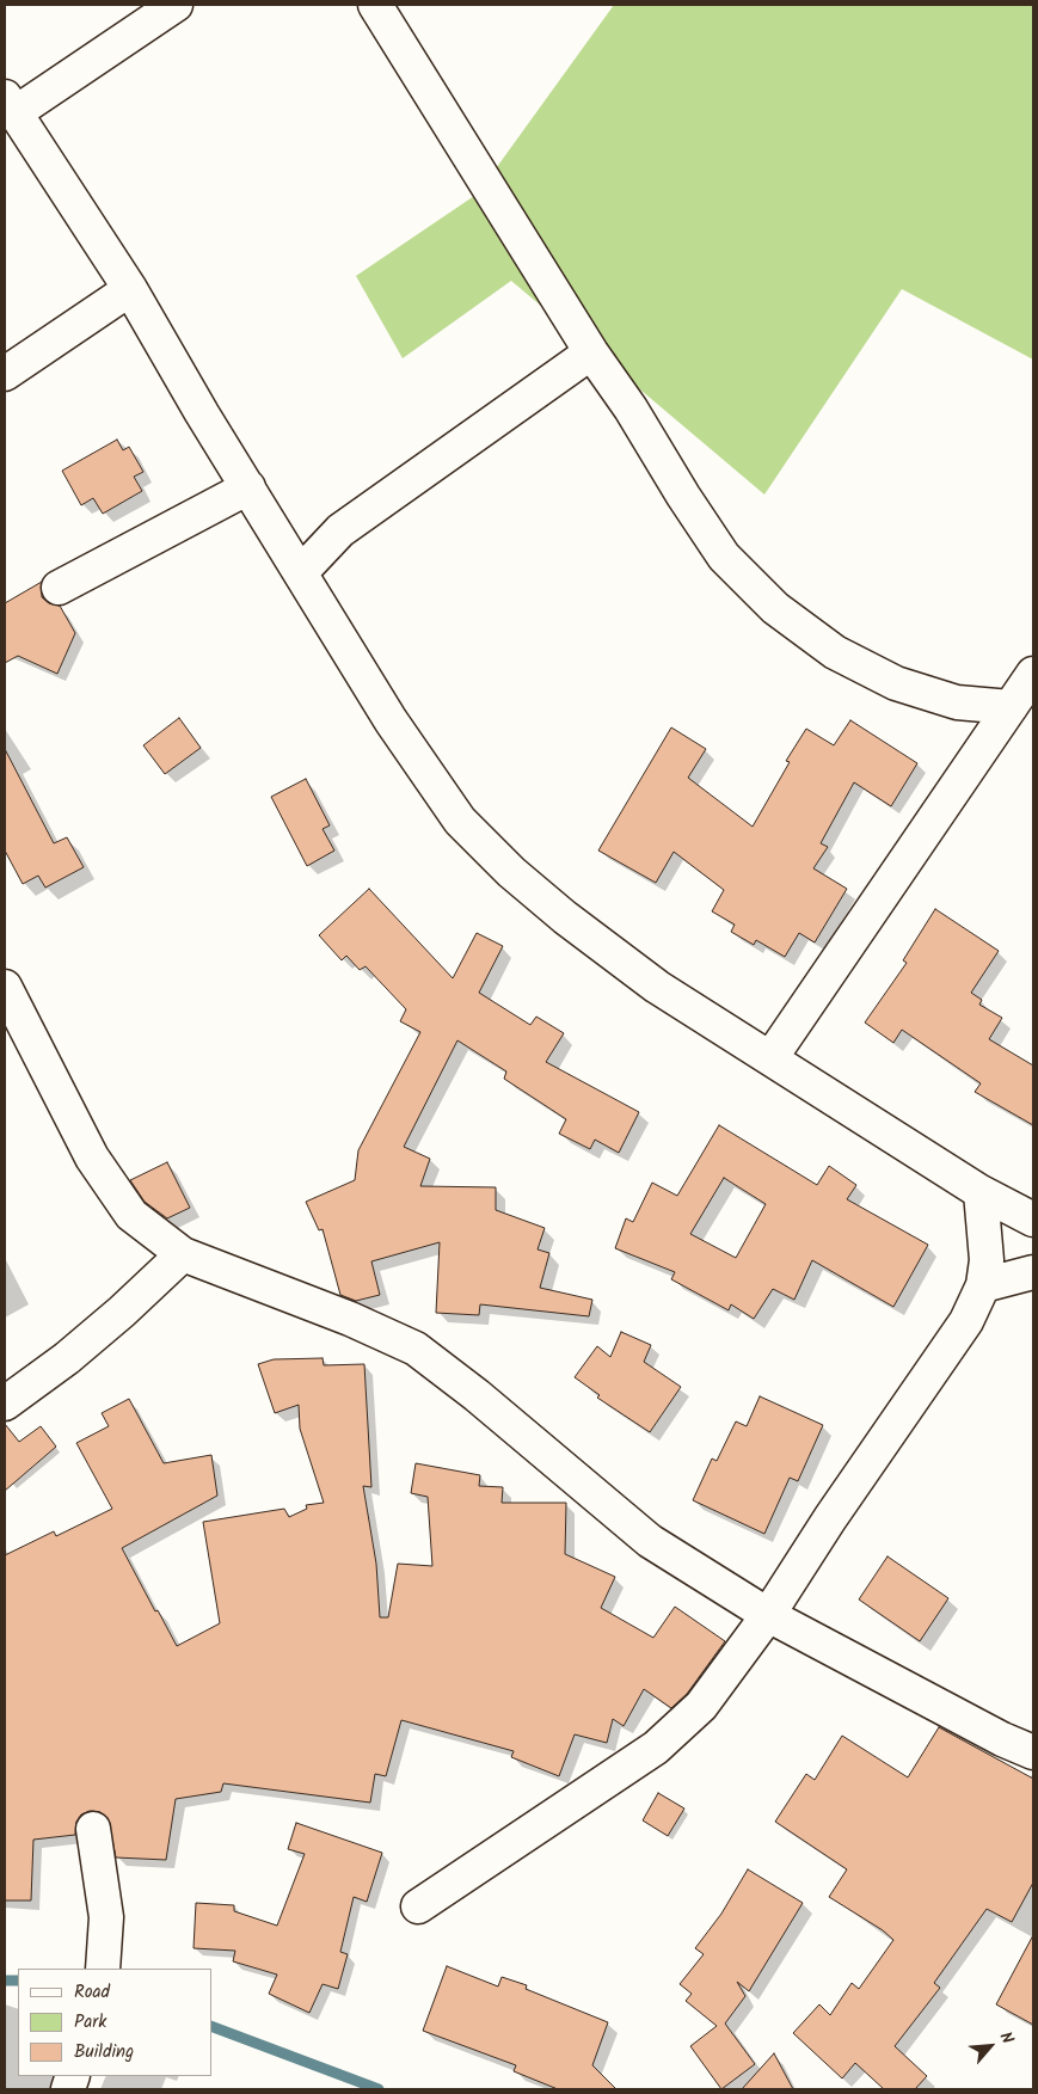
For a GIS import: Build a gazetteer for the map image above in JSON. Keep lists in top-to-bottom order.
{
  "legend": ["Road", "Park", "Building"],
  "north": "top right"
}
